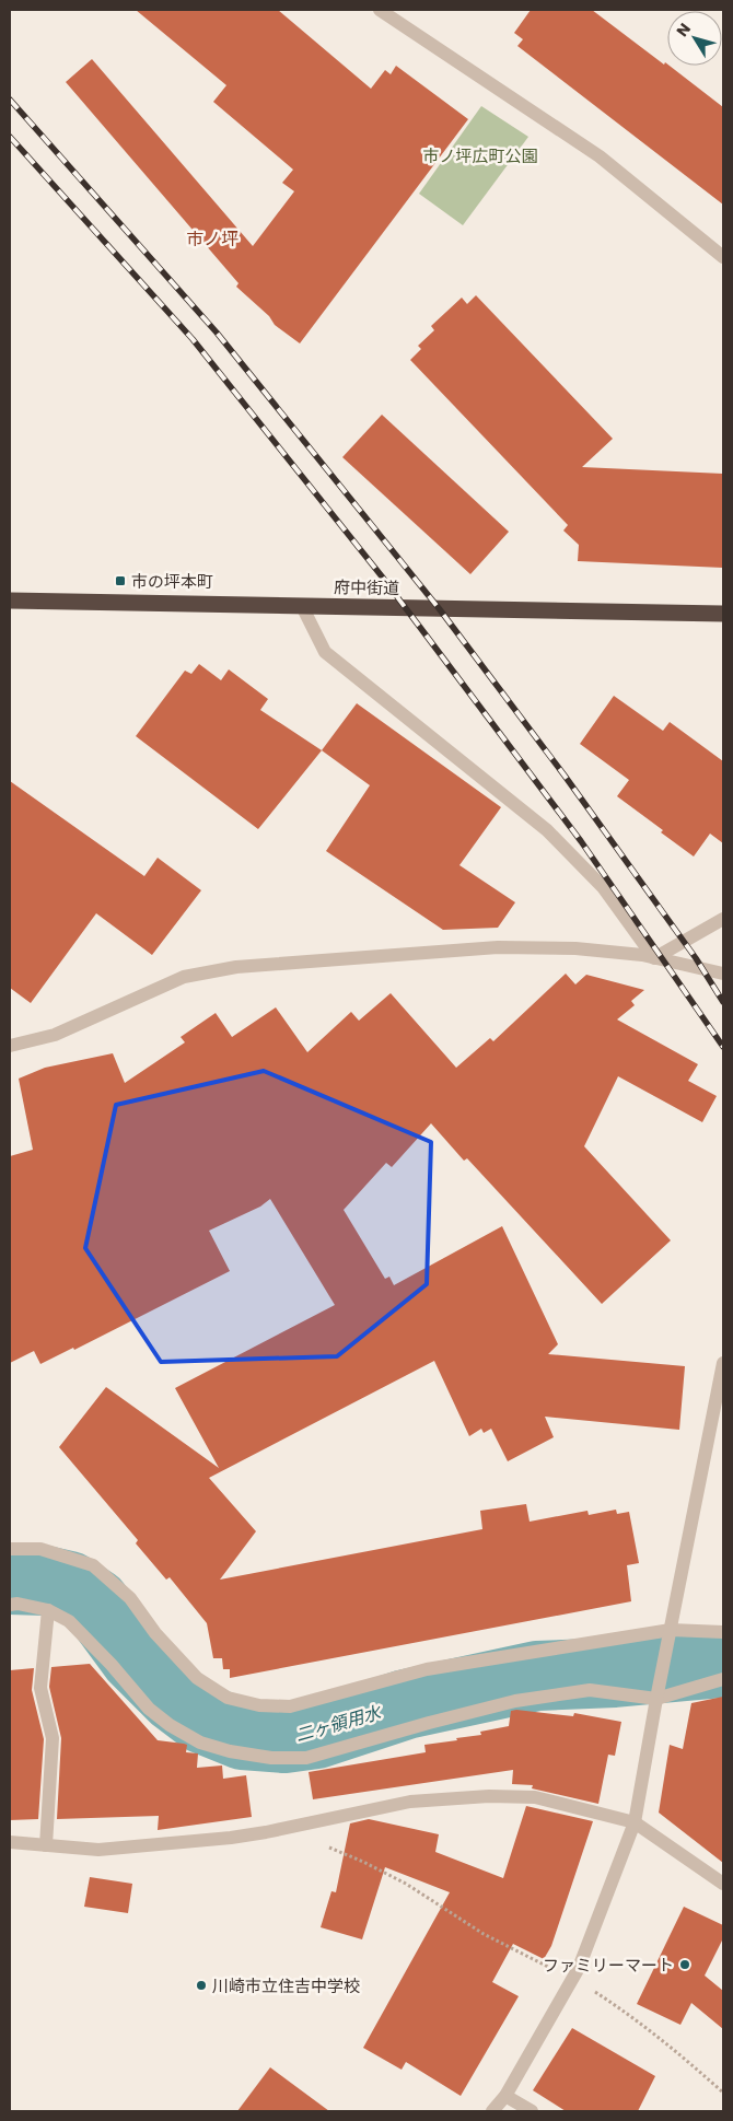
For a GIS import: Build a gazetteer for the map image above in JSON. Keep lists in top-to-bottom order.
{
  "streets": {
    "highway": ["府中街道"]
  },
  "districts": ["市ノ坪"],
  "water": ["二ヶ領用水"],
  "parks": ["市ノ坪広町公園"],
  "places": {
    "transit": ["市の坪本町"],
    "other": ["ファミリーマート", "川崎市立住吉中学校"]
  },
  "north": "top left"
}
